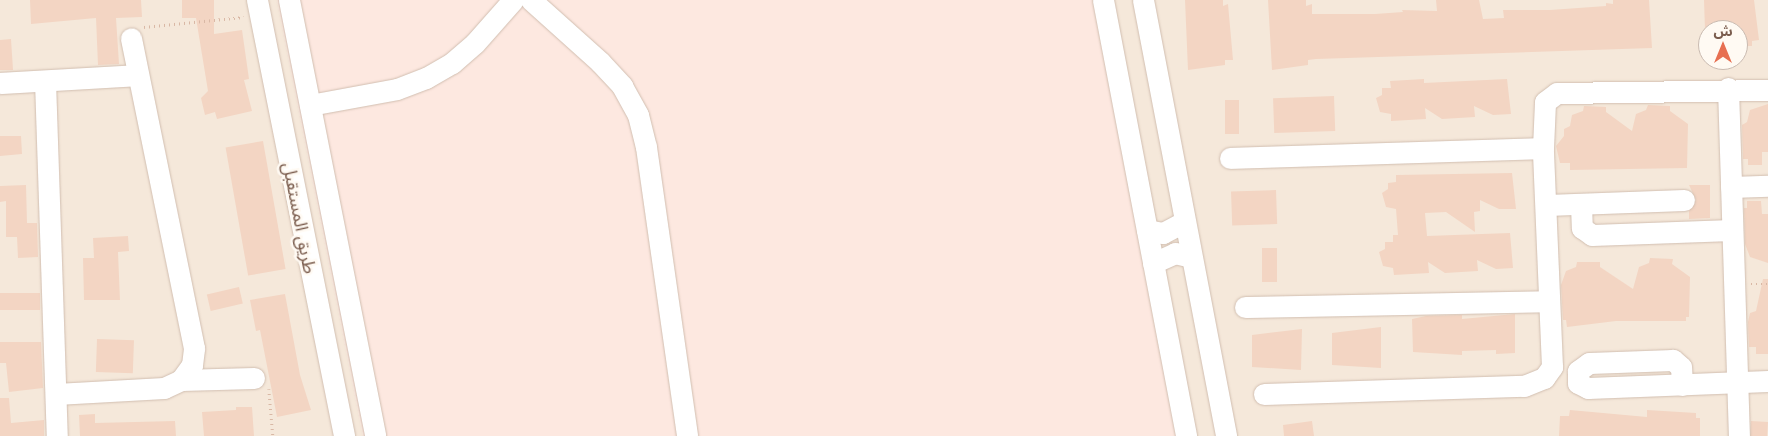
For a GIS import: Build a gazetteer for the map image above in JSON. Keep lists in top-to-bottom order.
{
  "streets": {
    "street": ["طريق المستقبل"]
  },
  "north": "top"
}
